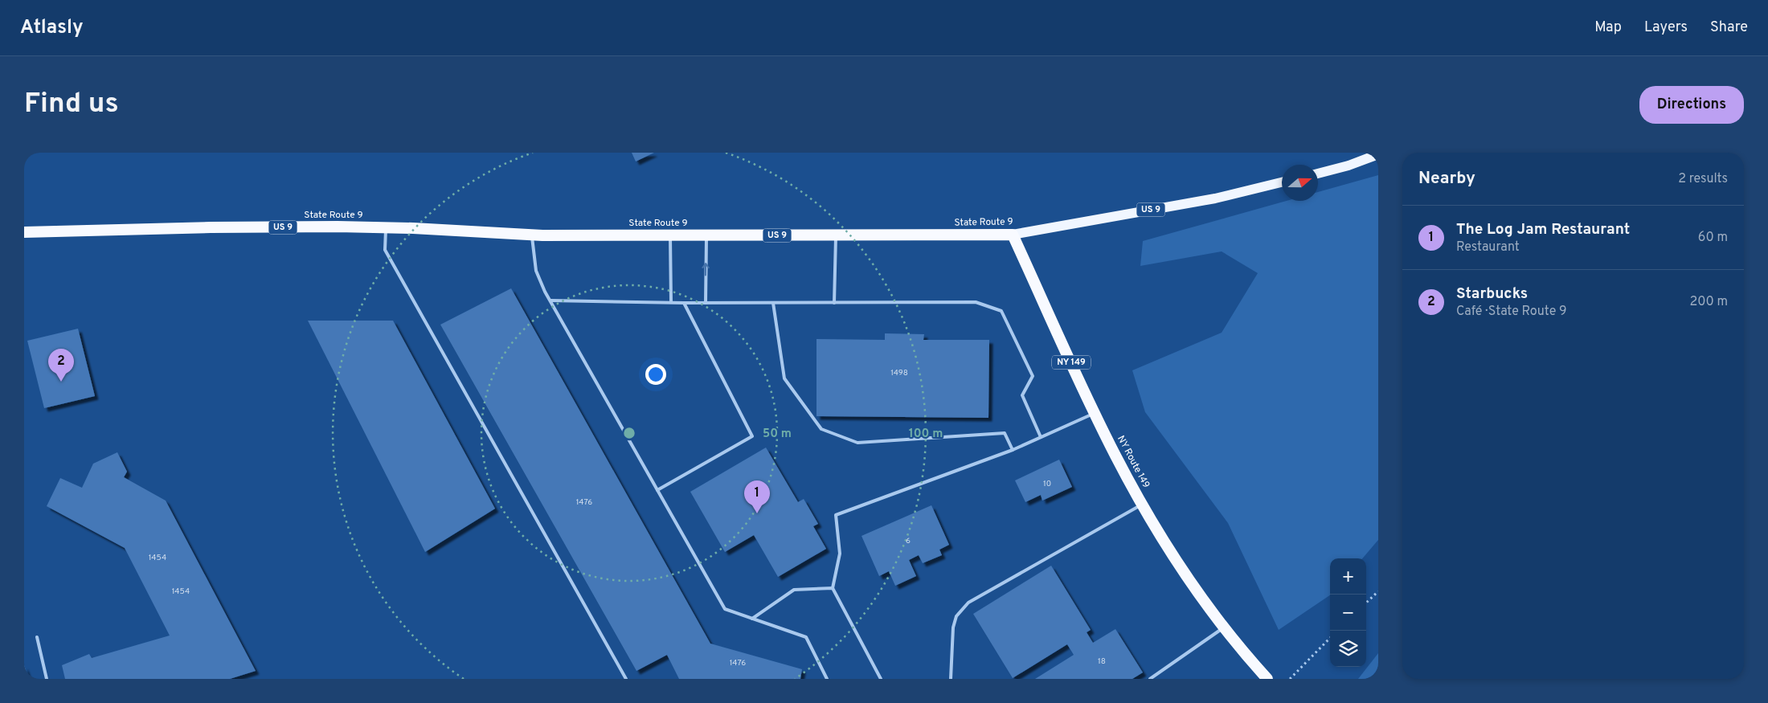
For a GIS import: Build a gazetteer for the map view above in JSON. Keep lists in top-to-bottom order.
{
  "streets": {
    "highway": [
      "US 9",
      "State Route 9",
      "NY 149",
      "NY Route 149"
    ]
  },
  "crossings": [
    ["State Route 9", "NY Route 149"]
  ],
  "house_numbers": [
    "1498",
    "10",
    "1476",
    "6",
    "1454",
    "1454",
    "18",
    "1476"
  ],
  "north": "right",
  "page": {
    "header": "Atlasly",
    "nav": ["Map", "Layers", "Share"],
    "buttons": "Directions",
    "title": "Find us",
    "heading": ["Nearby", "2 results"],
    "list": [
      {
        "mark": "1",
        "name": "The Log Jam Restaurant",
        "note": "Restaurant",
        "value": "60 m"
      },
      {
        "mark": "2",
        "name": "Starbucks",
        "note": "Café · State Route 9",
        "value": "200 m"
      }
    ],
    "pins": ["2", "1"],
    "map_buttons": ["+", "−"]
  },
  "rings": ["50 m", "100 m"]
}
